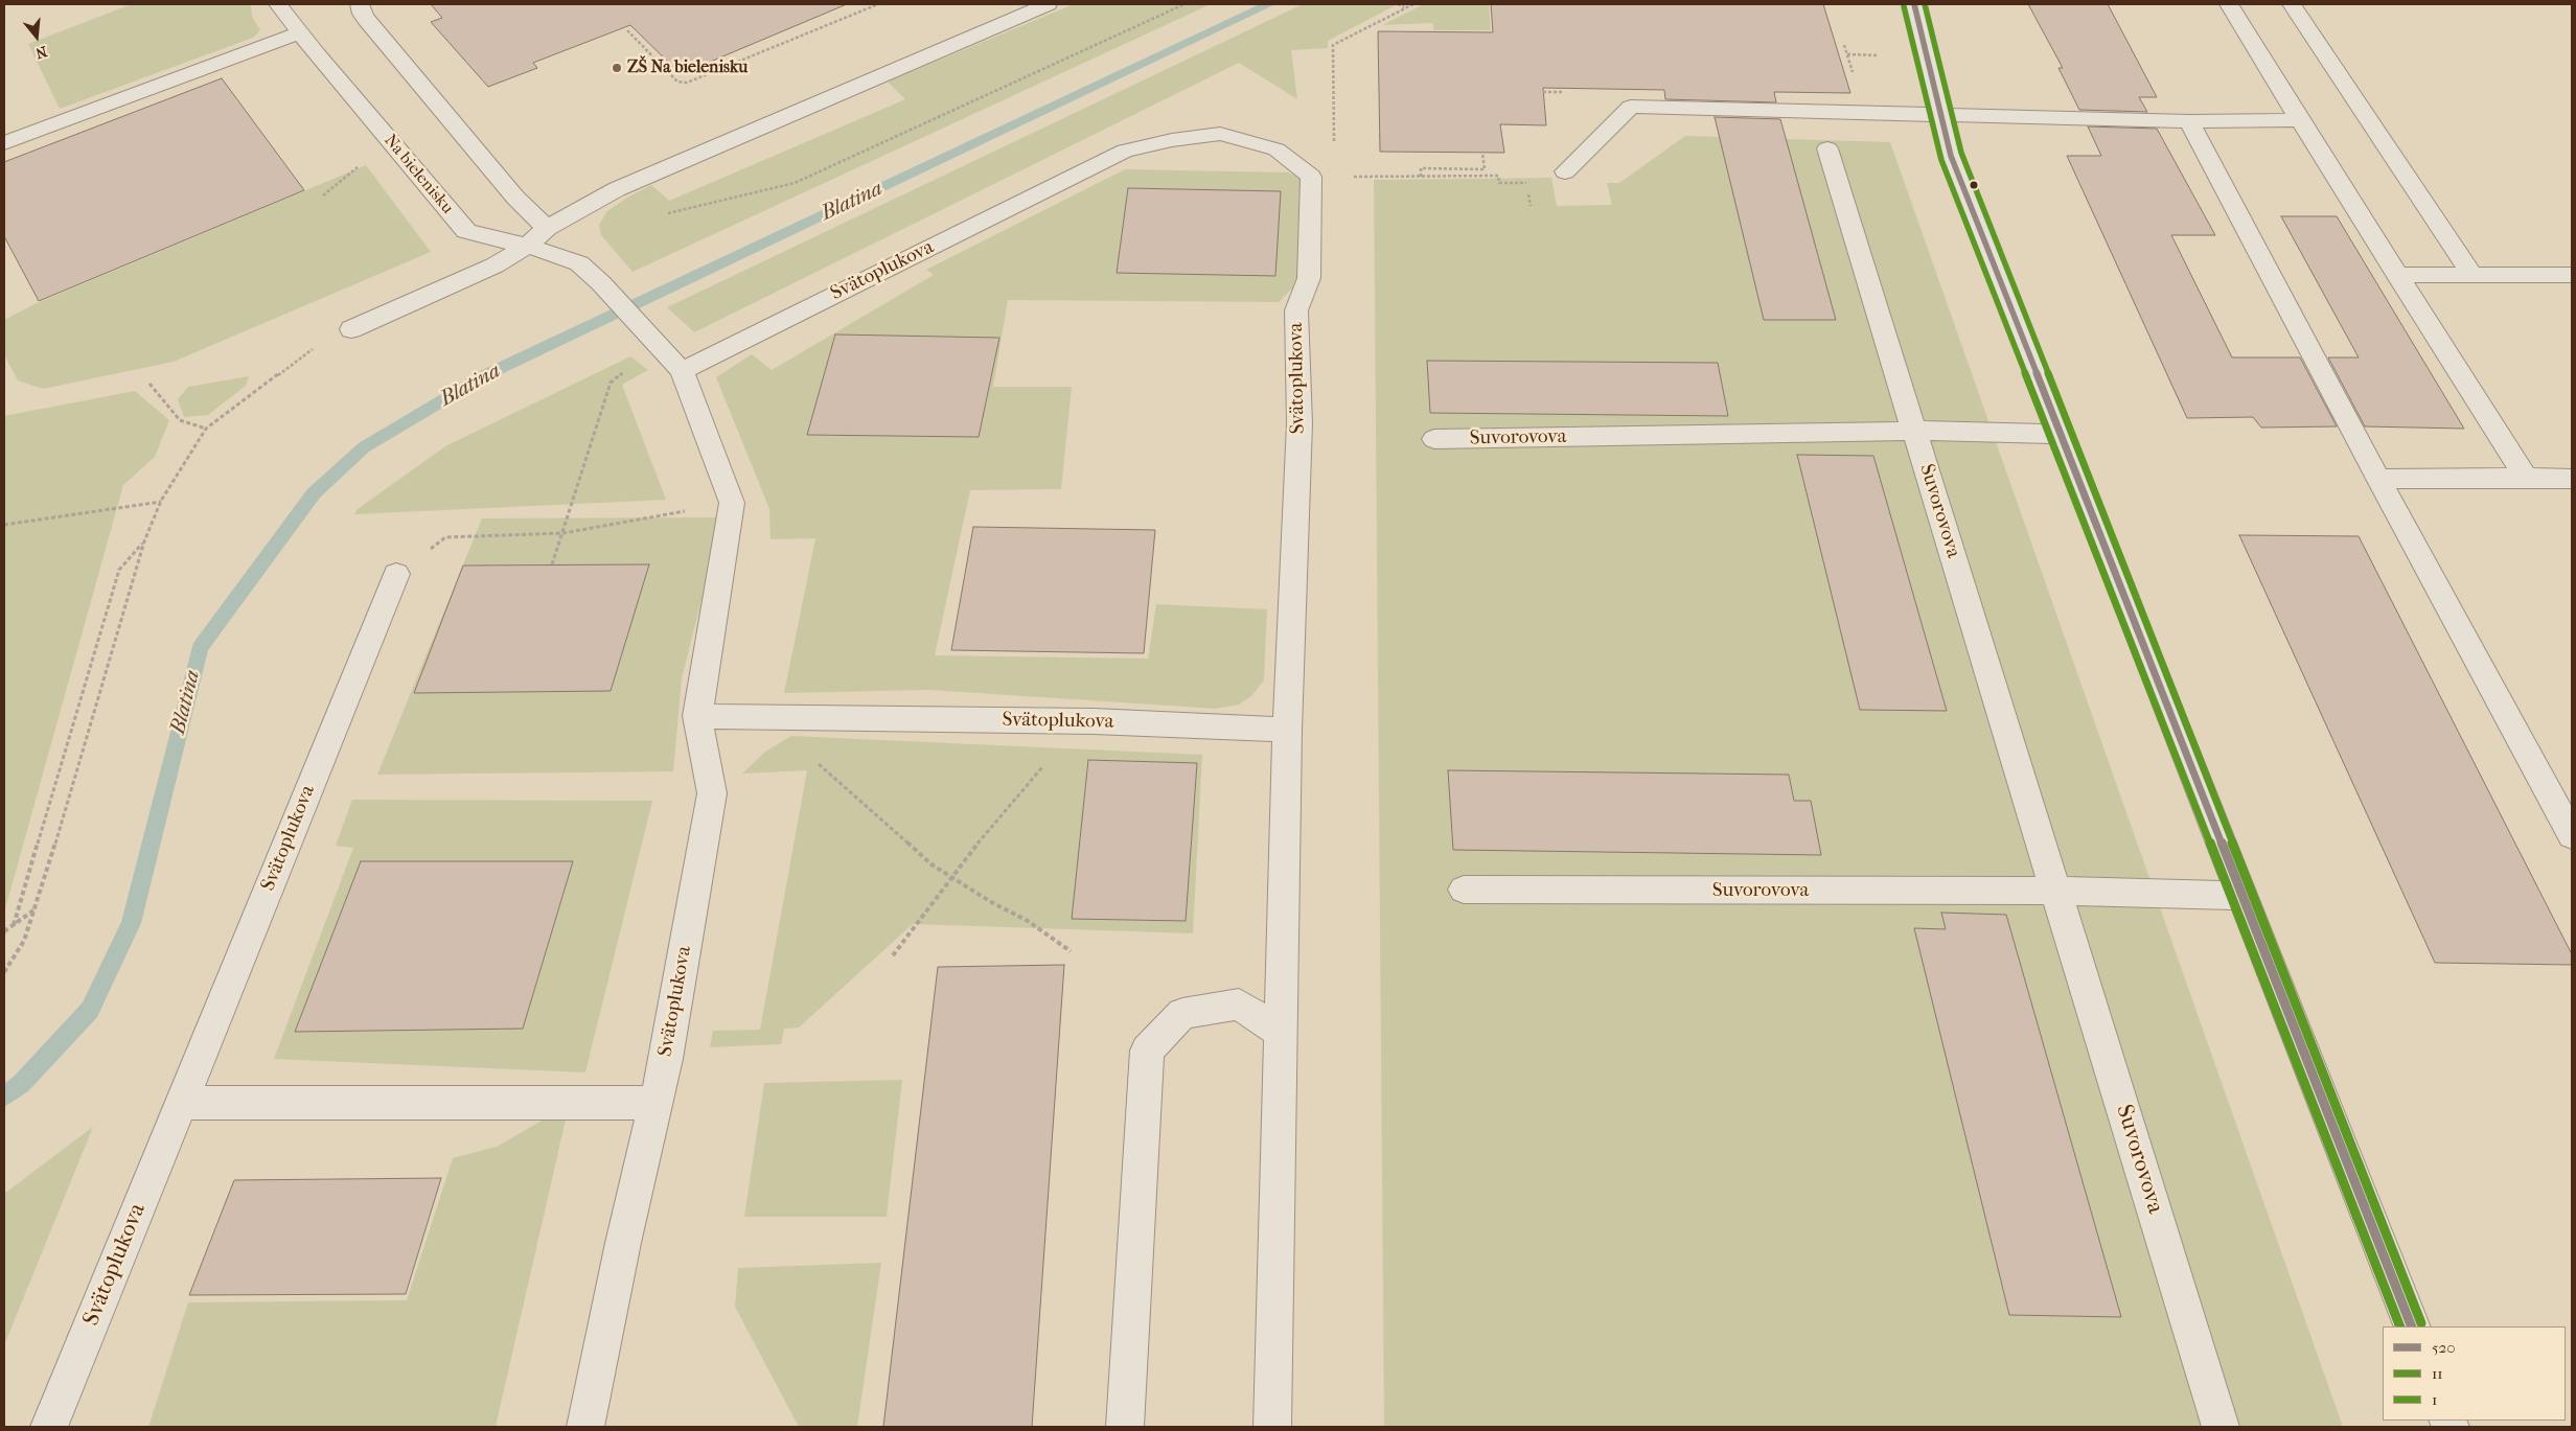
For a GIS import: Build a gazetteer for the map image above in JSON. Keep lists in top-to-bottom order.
{
  "streets": {
    "street": ["Na bielenisku", "Svätoplukova", "Suvorovova"]
  },
  "crossings": [
    ["Na bielenisku", "Svätoplukova"]
  ],
  "water": ["Blatina"],
  "places": ["ZŠ Na bielenisku"],
  "lines": ["transit line 520", "transit line 1", "transit line 11"],
  "legend": ["520", "11", "1"],
  "north": "bottom"
}
